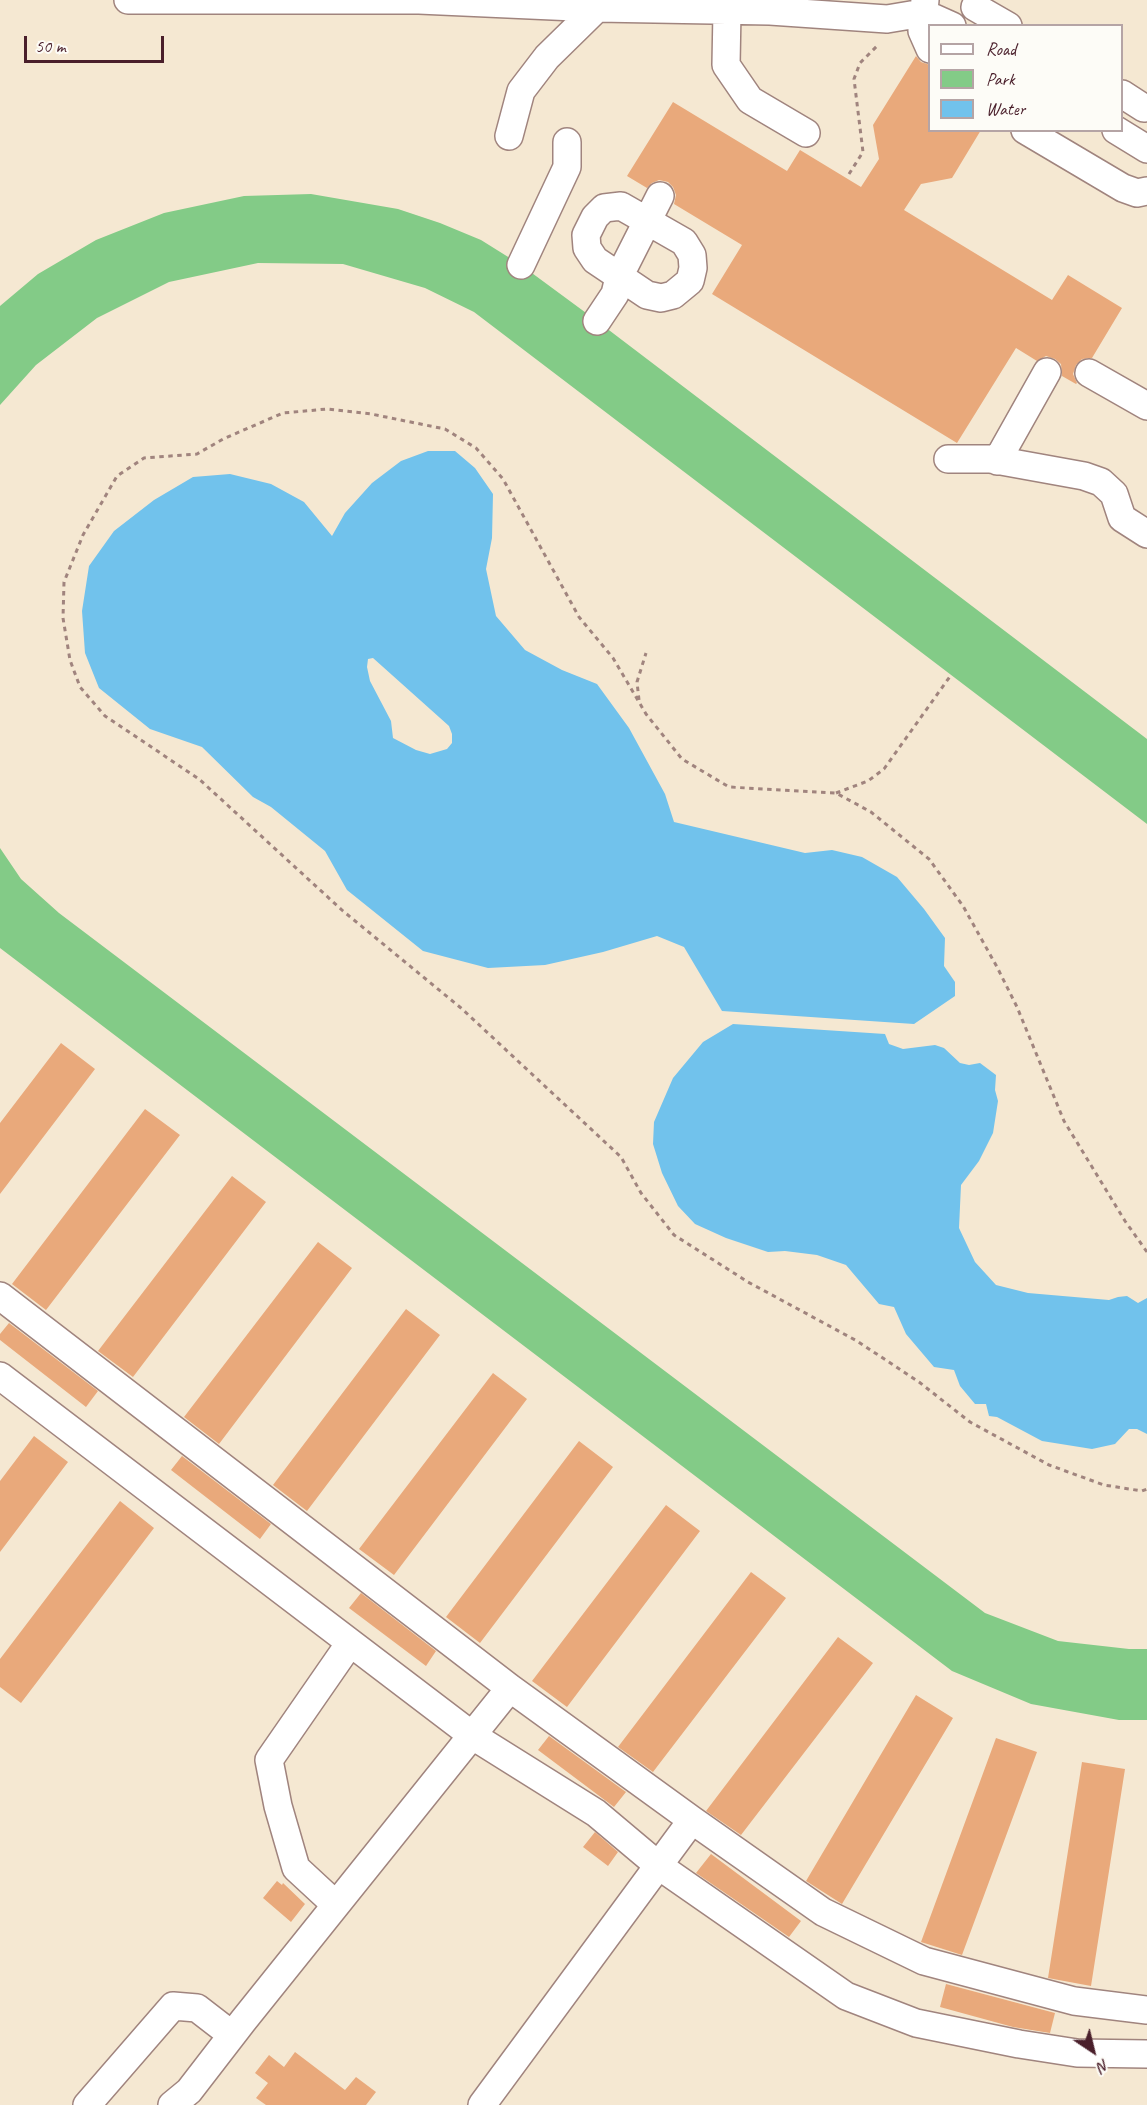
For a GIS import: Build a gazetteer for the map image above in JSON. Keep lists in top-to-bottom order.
{
  "legend": ["Road", "Park", "Water"],
  "scale_bar": "50 m",
  "north": "bottom right"
}
